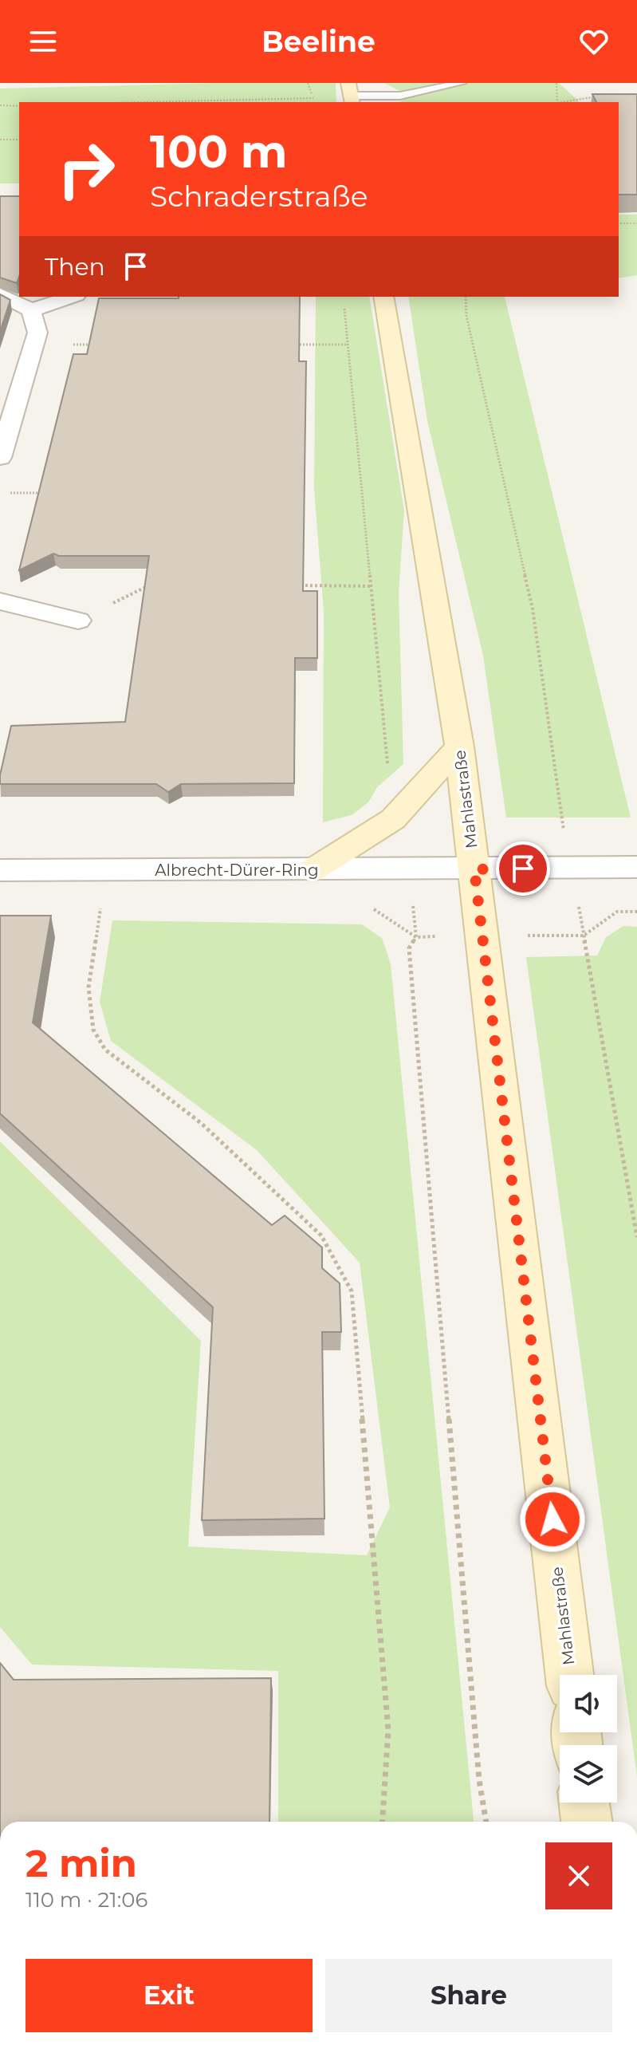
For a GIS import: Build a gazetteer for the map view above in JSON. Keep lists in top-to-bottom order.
{
  "streets": {
    "street": ["Mahlastraße", "Albrecht-Dürer-Ring"]
  },
  "crossings": [
    ["Mahlastraße", "Albrecht-Dürer-Ring"]
  ],
  "page": {
    "header": "Beeline",
    "turn": ["100 m", "Schraderstraße"],
    "then": "Then",
    "heading": ["2 min", "110 m · 21:06"],
    "buttons": ["Exit", "Share"]
  }
}
